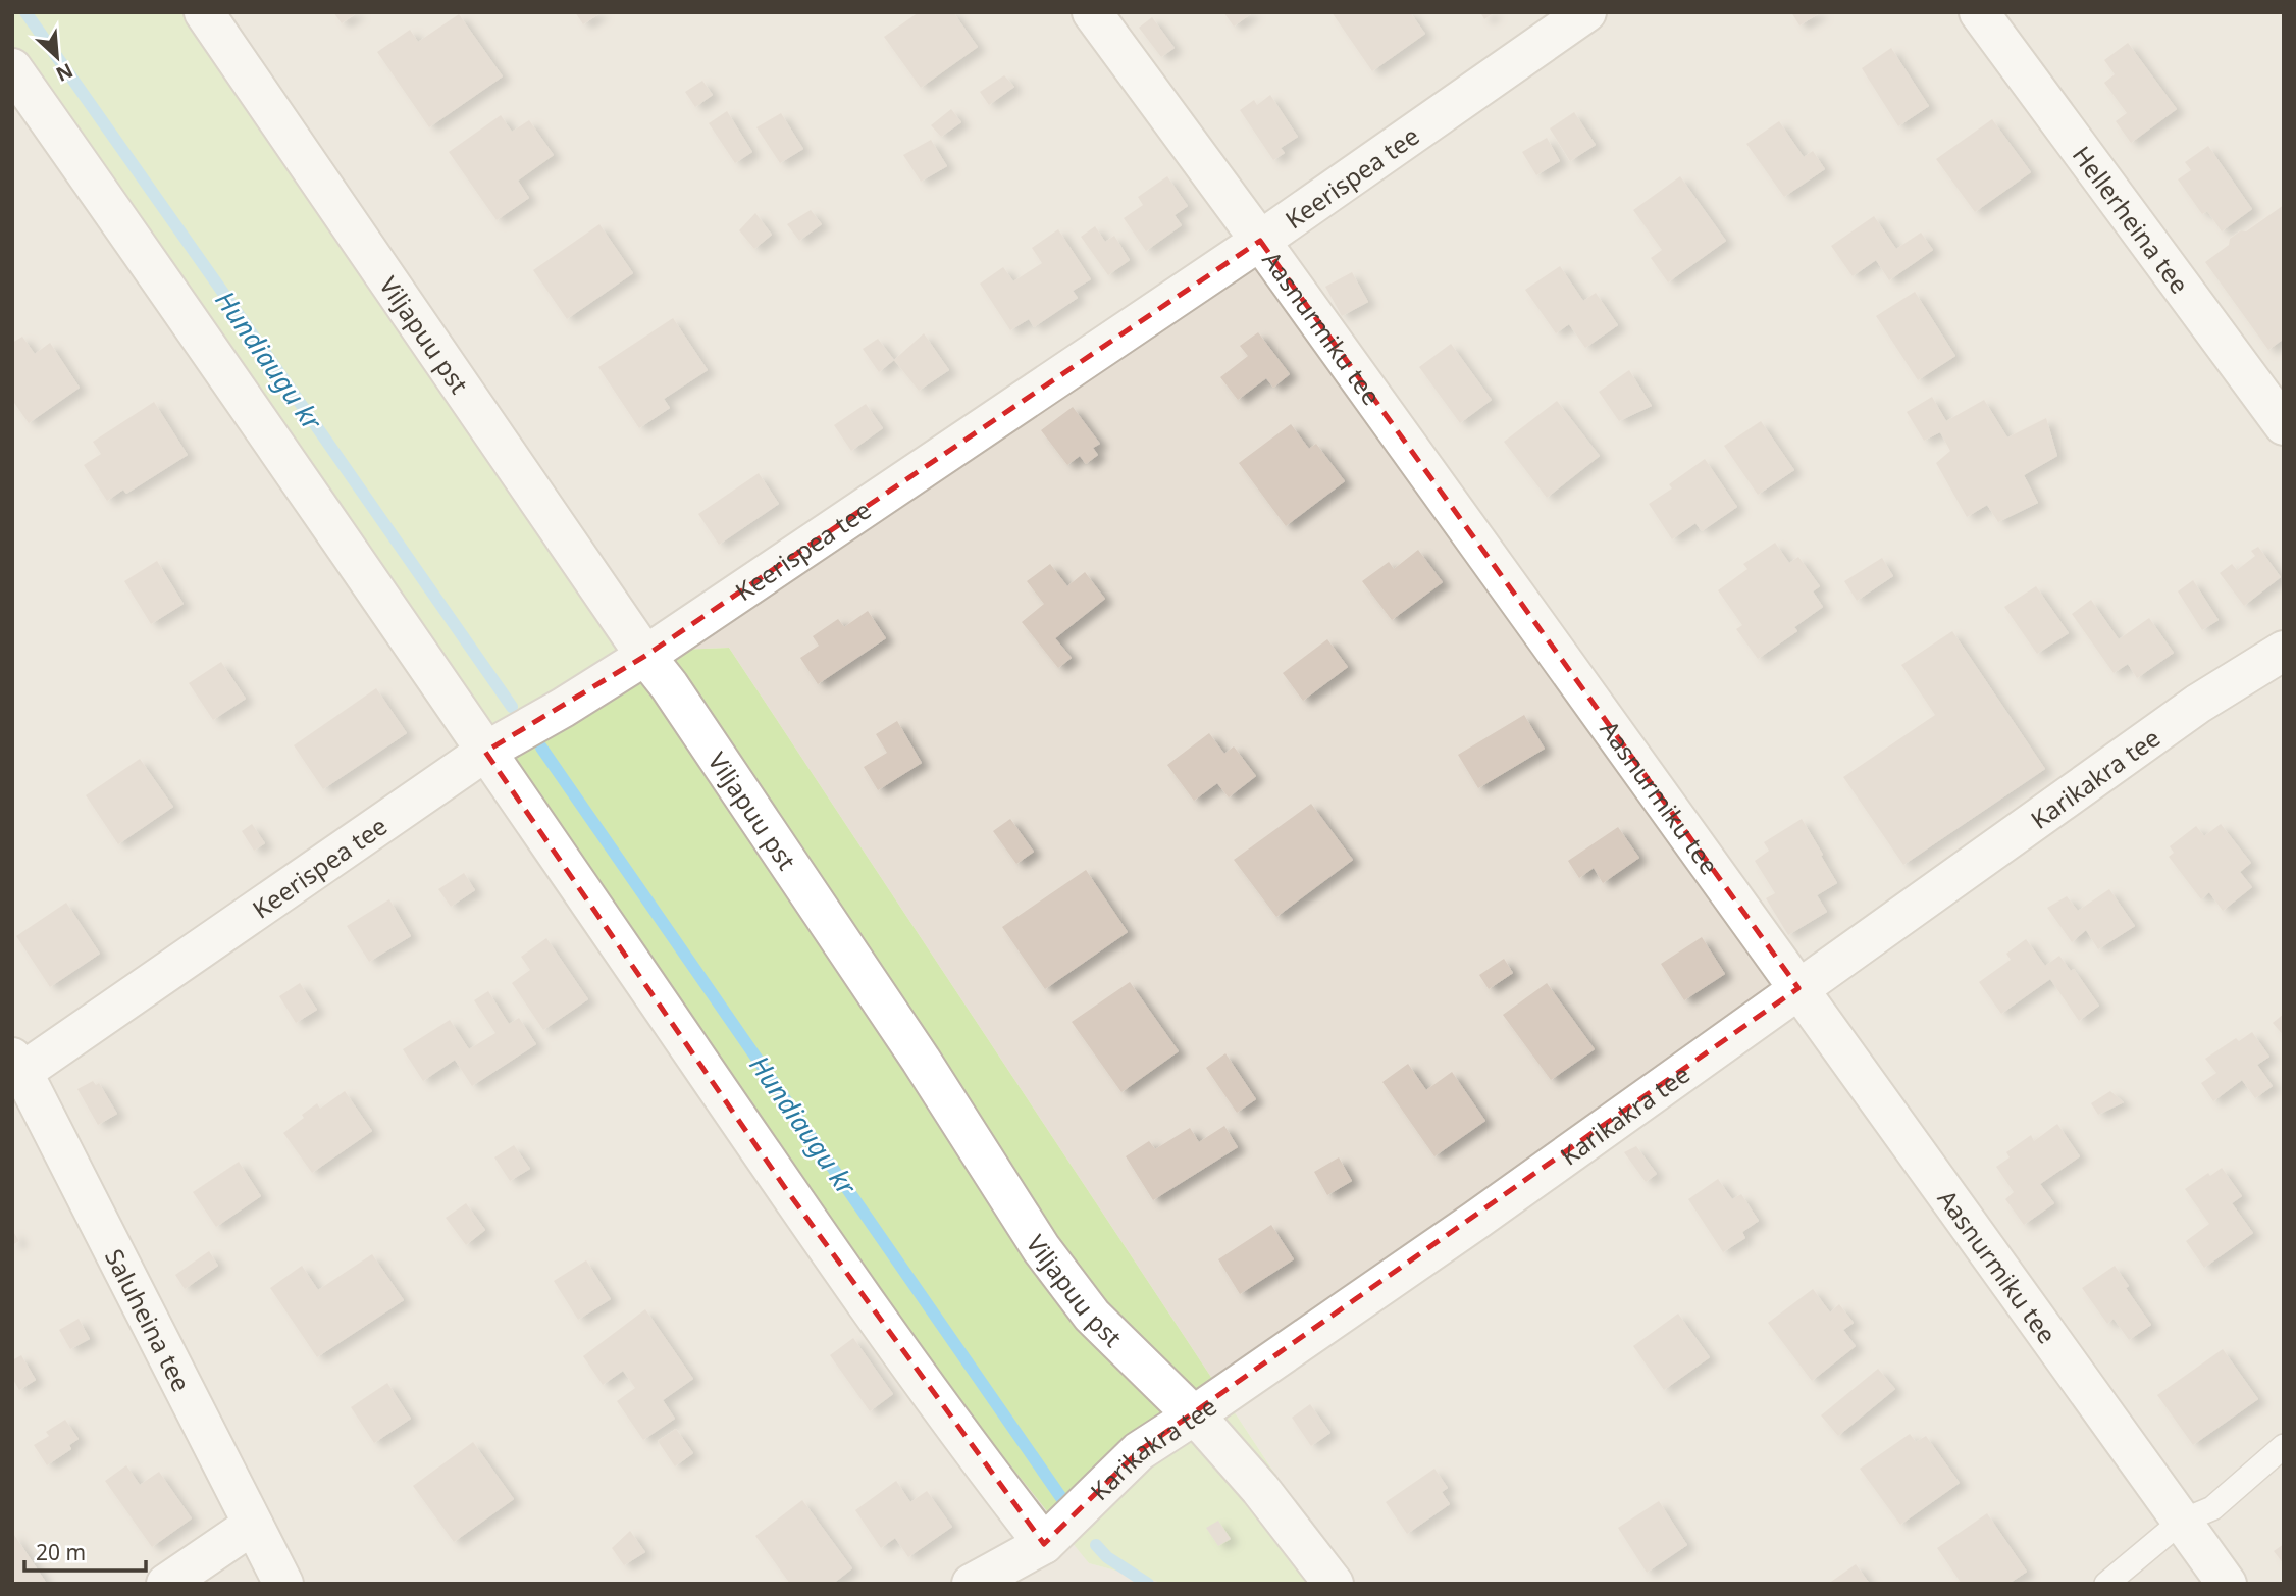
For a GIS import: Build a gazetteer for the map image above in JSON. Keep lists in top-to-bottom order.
{
  "streets": {
    "street": [
      "Keerispea tee",
      "Hellerheina tee",
      "Aasnurmiku tee",
      "Viljapuu pst",
      "Karikakra tee",
      "Saluheina tee"
    ]
  },
  "crossings": [
    ["Keerispea tee", "Aasnurmiku tee"],
    ["Keerispea tee", "Viljapuu pst"],
    ["Keerispea tee", "Saluheina tee"],
    ["Aasnurmiku tee", "Karikakra tee"],
    ["Viljapuu pst", "Karikakra tee"]
  ],
  "water": ["Hundiaugu kr"],
  "scale_bar": "20 m",
  "north": "bottom right"
}
